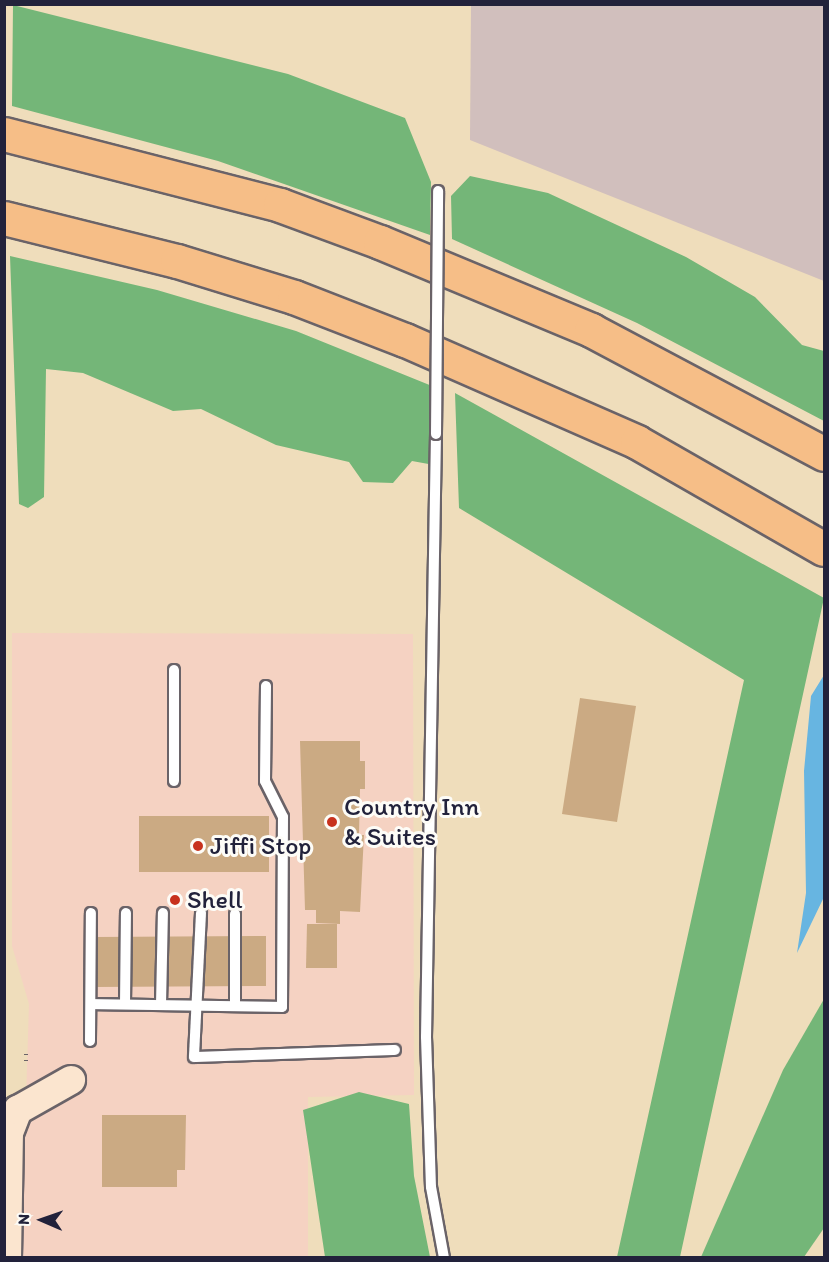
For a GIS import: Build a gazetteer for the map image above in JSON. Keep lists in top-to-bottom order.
{
  "places": ["Country Inn & Suites", "Jiffi Stop", "Shell"],
  "north": "left"
}
